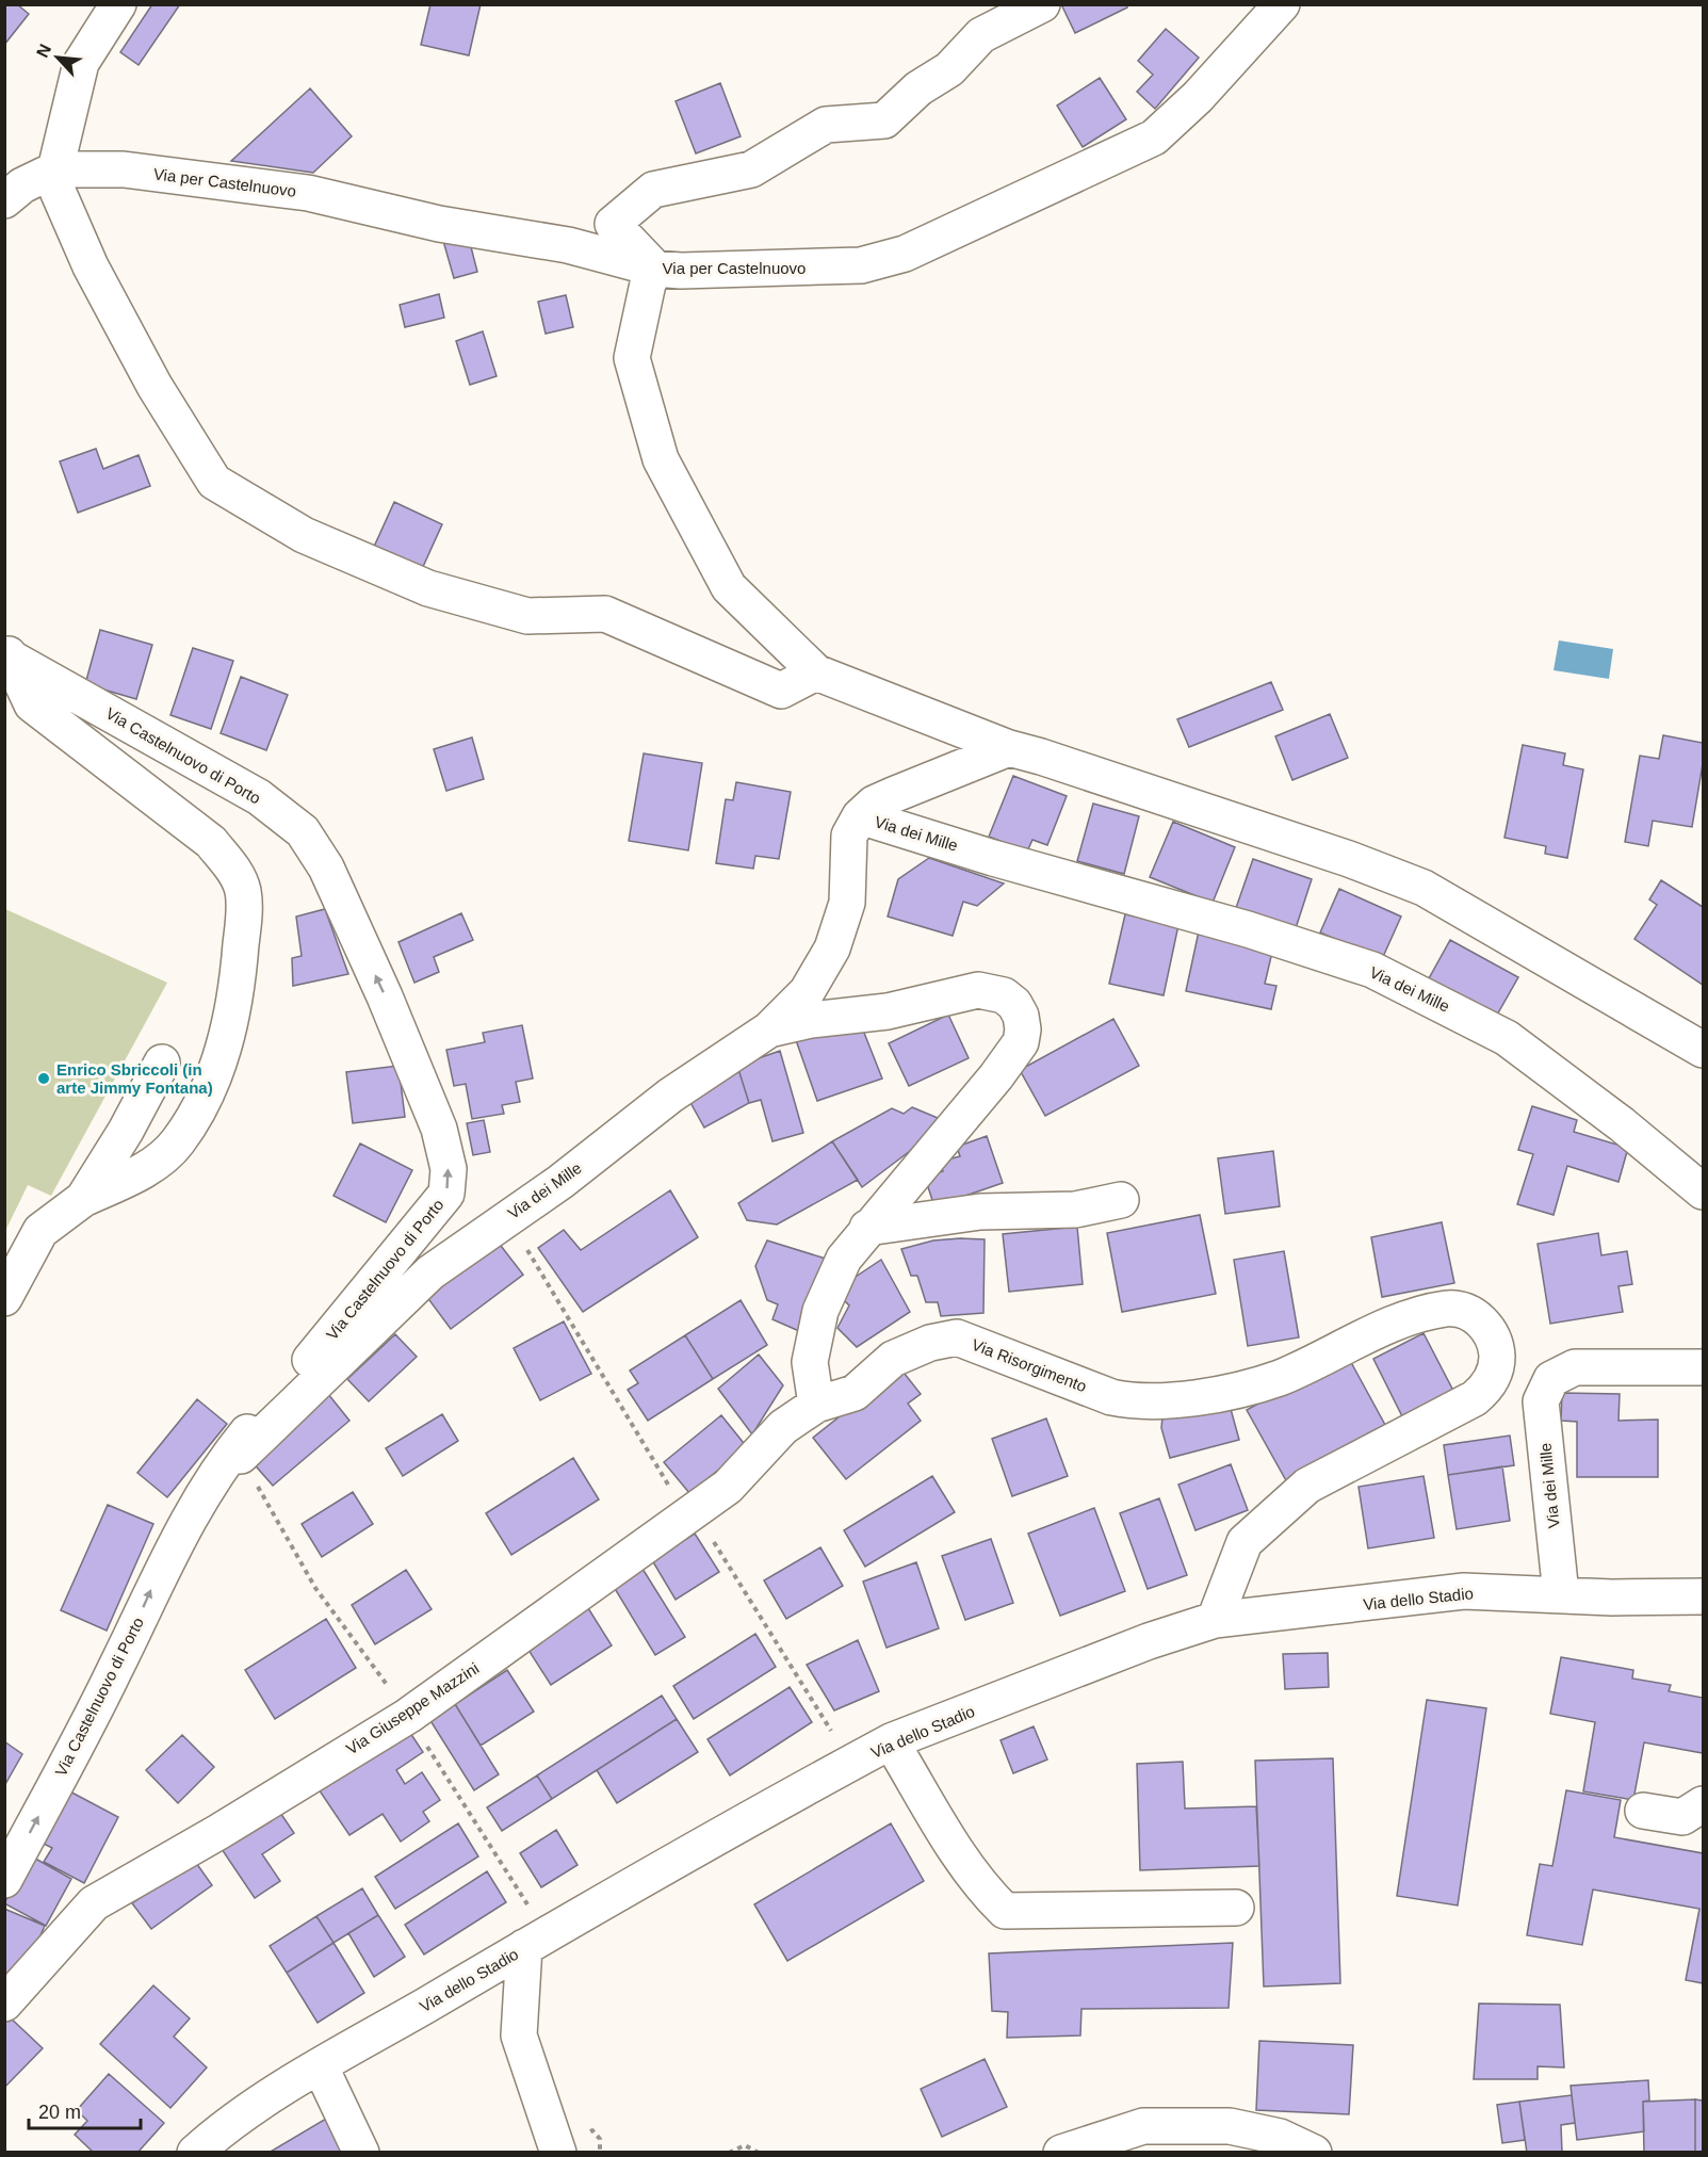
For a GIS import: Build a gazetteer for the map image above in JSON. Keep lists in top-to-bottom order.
{
  "streets": {
    "street": [
      "Via per Castelnuovo",
      "Via Castelnuovo di Porto",
      "Via dei Mille",
      "Via Risorgimento",
      "Via dello Stadio",
      "Via Giuseppe Mazzini"
    ]
  },
  "crossings": [
    ["Via Castelnuovo di Porto", "Via dei Mille"],
    ["Via dei Mille", "Via dello Stadio"],
    ["Via Risorgimento", "Via dello Stadio"],
    ["Via Risorgimento", "Via Giuseppe Mazzini"]
  ],
  "places": ["Enrico Sbriccoli (in arte Jimmy Fontana)"],
  "scale_bar": "20 m",
  "north": "top left"
}
